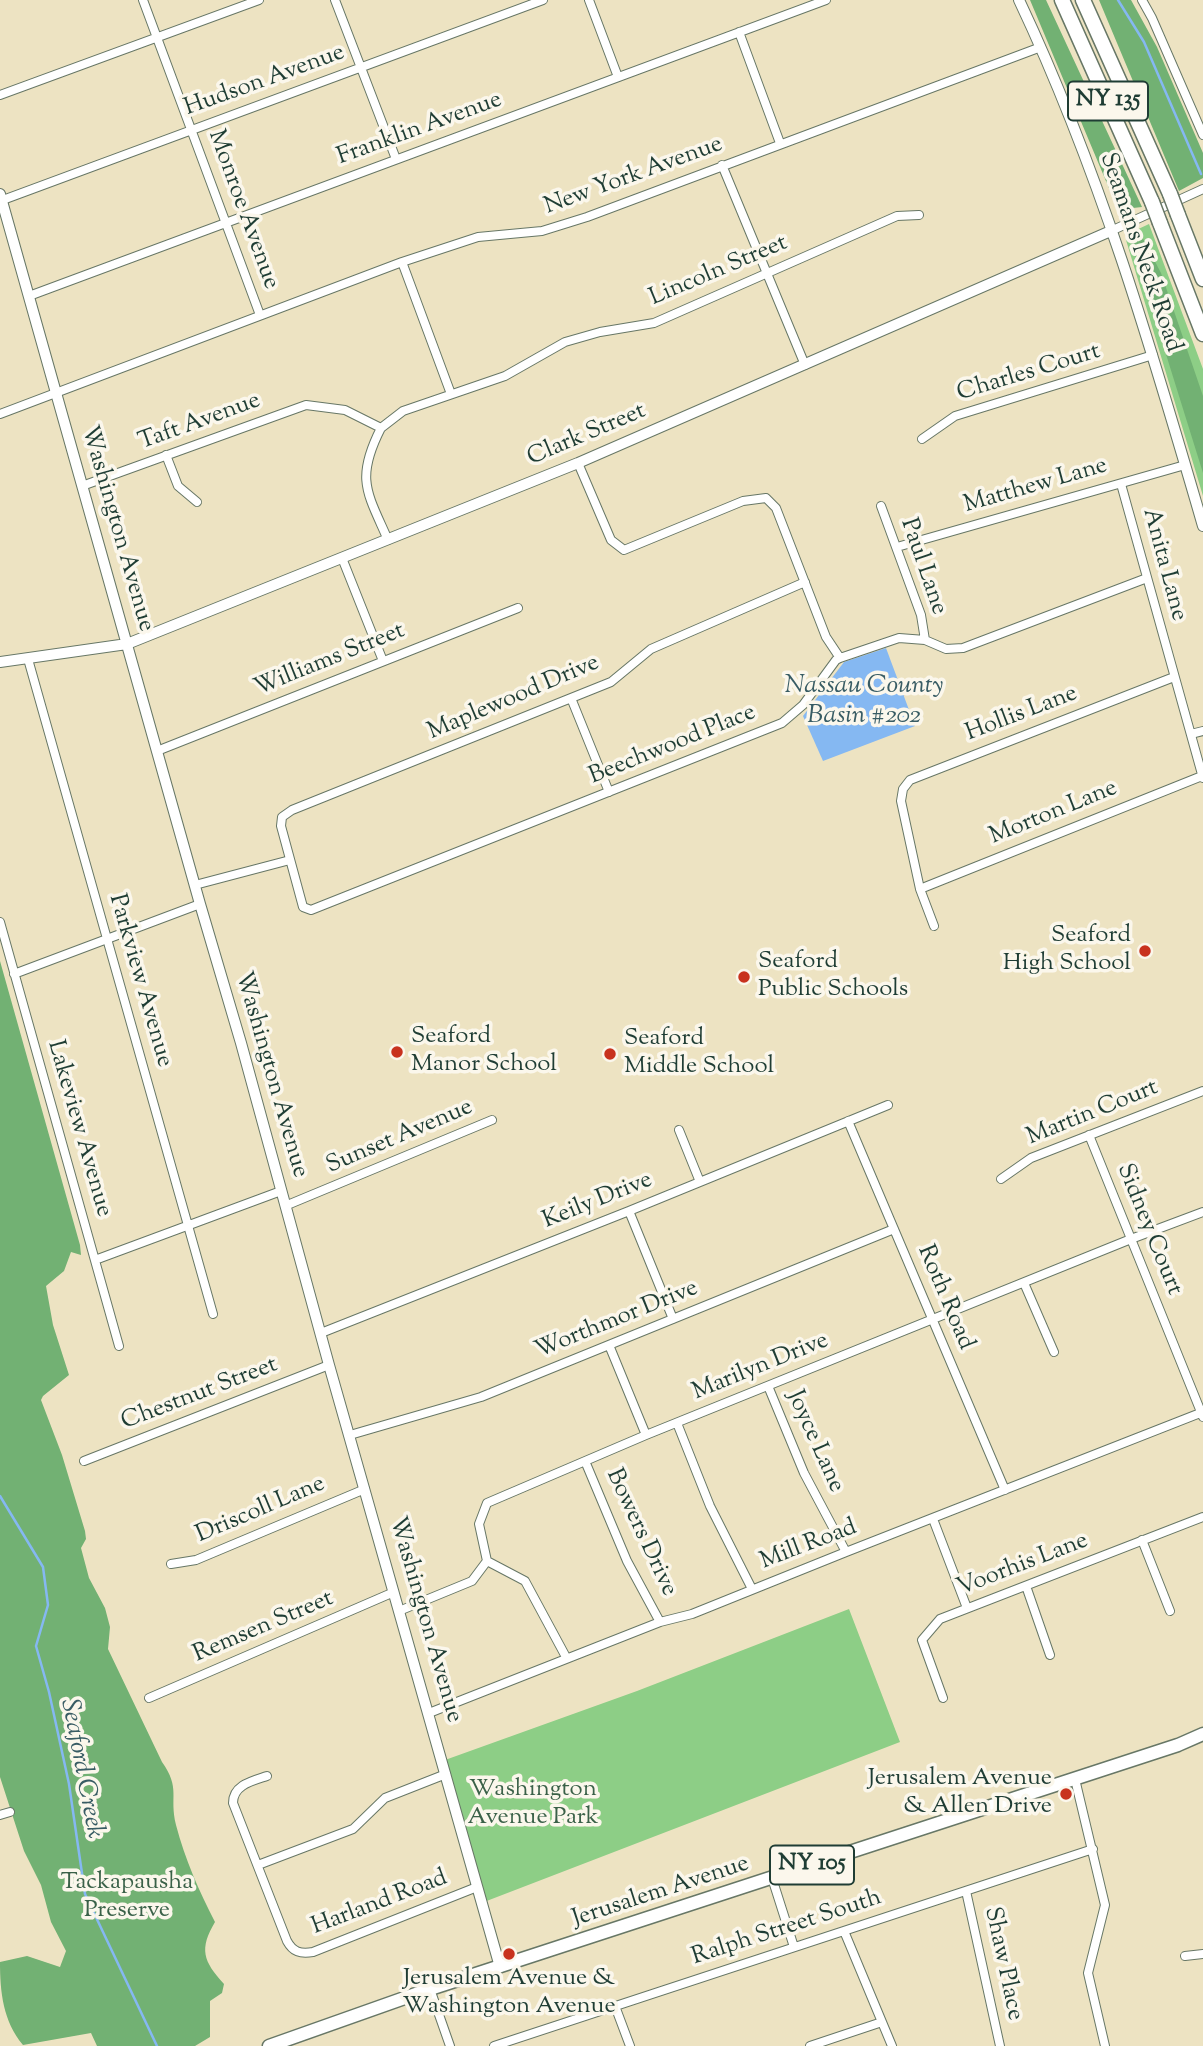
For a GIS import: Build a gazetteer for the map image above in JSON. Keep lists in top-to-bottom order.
{
  "streets": {
    "highway": ["NY 135"],
    "main road": ["NY 105", "Jerusalem Avenue"],
    "street": [
      "Hudson Avenue",
      "Franklin Avenue",
      "New York Avenue",
      "Monroe Avenue",
      "Seamans Neck Road",
      "Lincoln Street",
      "Charles Court",
      "Taft Avenue",
      "Clark Street",
      "Matthew Lane",
      "Washington Avenue",
      "Anita Lane",
      "Paul Lane",
      "Williams Street",
      "Maplewood Drive",
      "Hollis Lane",
      "Beechwood Place",
      "Morton Lane",
      "Parkview Avenue",
      "Martin Court",
      "Lakeview Avenue",
      "Sunset Avenue",
      "Keily Drive",
      "Sidney Court",
      "Roth Road",
      "Worthmor Drive",
      "Marilyn Drive",
      "Chestnut Street",
      "Joyce Lane",
      "Driscoll Lane",
      "Bowers Drive",
      "Mill Road",
      "Voorhis Lane",
      "Remsen Street",
      "Harland Road",
      "Ralph Street South",
      "Shaw Place"
    ]
  },
  "crossings": [
    ["Hudson Avenue", "Monroe Avenue"],
    ["Hudson Avenue", "Washington Avenue"],
    ["NY 135", "Clark Street"],
    ["Franklin Avenue", "Monroe Avenue"],
    ["Franklin Avenue", "Washington Avenue"],
    ["New York Avenue", "Monroe Avenue"],
    ["New York Avenue", "Seamans Neck Road"],
    ["New York Avenue", "Washington Avenue"],
    ["Seamans Neck Road", "Charles Court"],
    ["Seamans Neck Road", "Clark Street"],
    ["Seamans Neck Road", "Matthew Lane"],
    ["Lincoln Street", "Taft Avenue"],
    ["Taft Avenue", "Washington Avenue"],
    ["Clark Street", "Washington Avenue"],
    ["Clark Street", "Parkview Avenue"],
    ["Matthew Lane", "Anita Lane"],
    ["Matthew Lane", "Paul Lane"],
    ["Washington Avenue", "Williams Street"],
    ["Washington Avenue", "Sunset Avenue"],
    ["Washington Avenue", "Keily Drive"],
    ["Washington Avenue", "Worthmor Drive"],
    ["Washington Avenue", "Chestnut Street"],
    ["Washington Avenue", "Driscoll Lane"],
    ["Washington Avenue", "Mill Road"],
    ["Washington Avenue", "Remsen Street"],
    ["Washington Avenue", "Jerusalem Avenue"],
    ["Washington Avenue", "Harland Road"],
    ["Anita Lane", "Hollis Lane"],
    ["Anita Lane", "Morton Lane"],
    ["Maplewood Drive", "Beechwood Place"],
    ["Hollis Lane", "Morton Lane"],
    ["Martin Court", "Sidney Court"],
    ["Keily Drive", "Roth Road"],
    ["Sidney Court", "Marilyn Drive"],
    ["Sidney Court", "Mill Road"],
    ["Roth Road", "Worthmor Drive"],
    ["Roth Road", "Marilyn Drive"],
    ["Roth Road", "Mill Road"],
    ["Marilyn Drive", "Joyce Lane"],
    ["Marilyn Drive", "Bowers Drive"],
    ["Joyce Lane", "Mill Road"],
    ["Bowers Drive", "Mill Road"],
    ["Ralph Street South", "Shaw Place"]
  ],
  "water": ["Nassau County Basin #202", "Seaford Creek"],
  "parks": ["Washington Avenue Park", "Tackapausha Preserve"],
  "places": [
    "Seaford High School",
    "Seaford Public Schools",
    "Seaford Manor School",
    "Seaford Middle School",
    "Jerusalem Avenue & Allen Drive",
    "Jerusalem Avenue & Washington Avenue"
  ]
}
